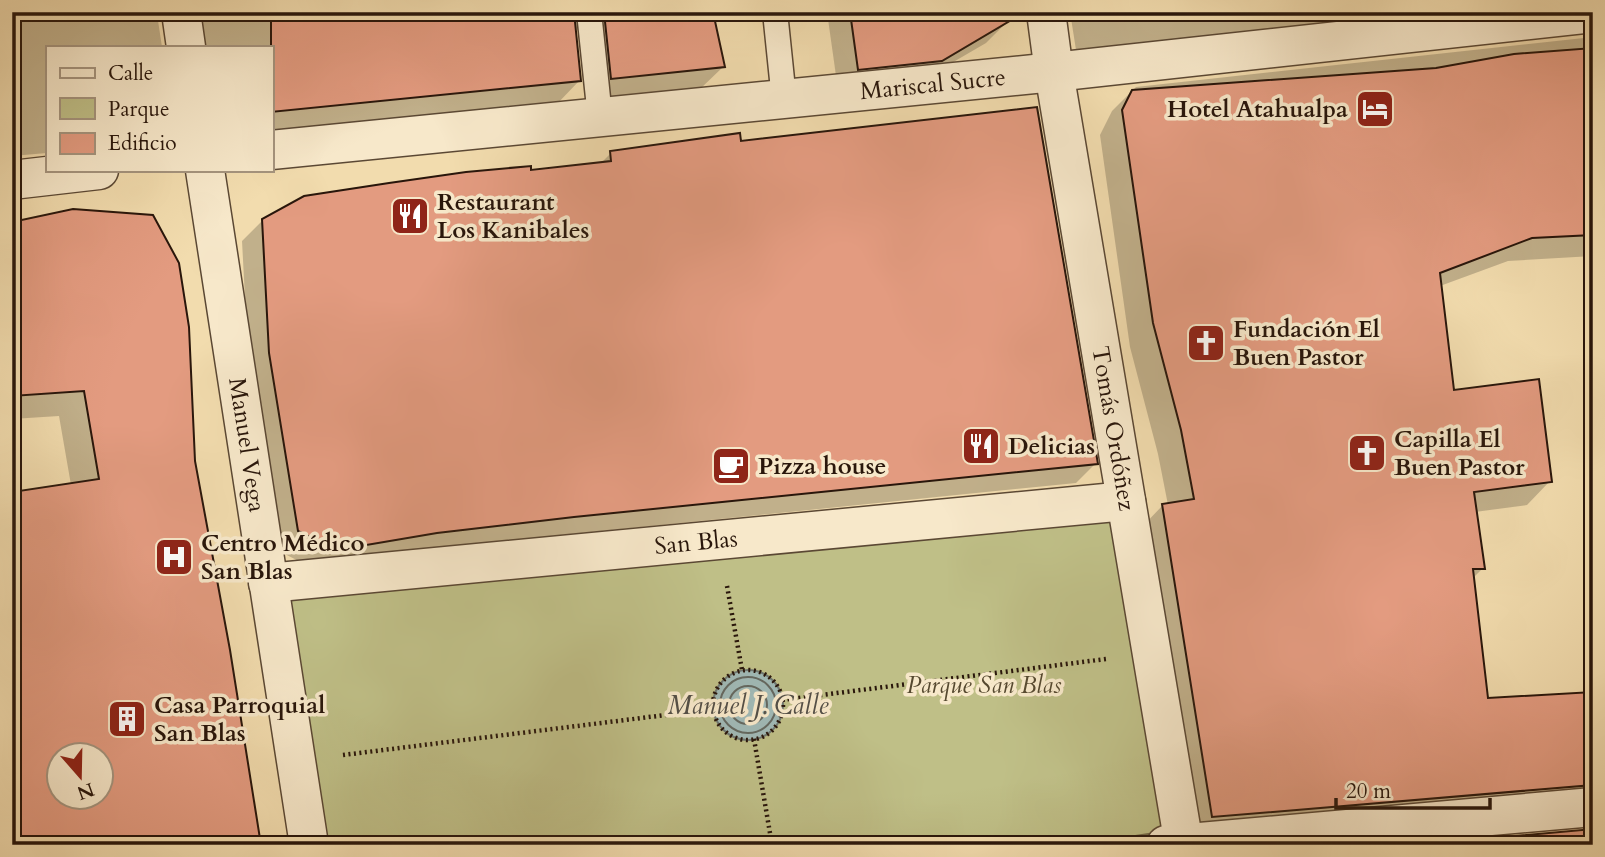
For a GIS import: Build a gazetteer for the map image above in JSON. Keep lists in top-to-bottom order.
{
  "streets": {
    "street": [
      "Mariscal Sucre",
      "Tomás Ordóñez",
      "Manuel Vega",
      "San Blas"
    ]
  },
  "crossings": [
    ["Mariscal Sucre", "Tomás Ordóñez"],
    ["Tomás Ordóñez", "San Blas"],
    ["Manuel Vega", "San Blas"]
  ],
  "water": ["Manuel J. Calle"],
  "parks": ["Parque San Blas"],
  "places": {
    "hotel": ["Hotel Atahualpa"],
    "restaurant": ["Restaurant Los Kanibales", "Delicias"],
    "church": ["Fundación El Buen Pastor", "Capilla El Buen Pastor"],
    "cafe": ["Pizza house"],
    "hospital": ["Centro Médico San Blas"],
    "building": ["Casa Parroquial San Blas"]
  },
  "legend": ["Calle", "Parque", "Edificio"],
  "scale_bar": "20 m",
  "north": "bottom"
}
